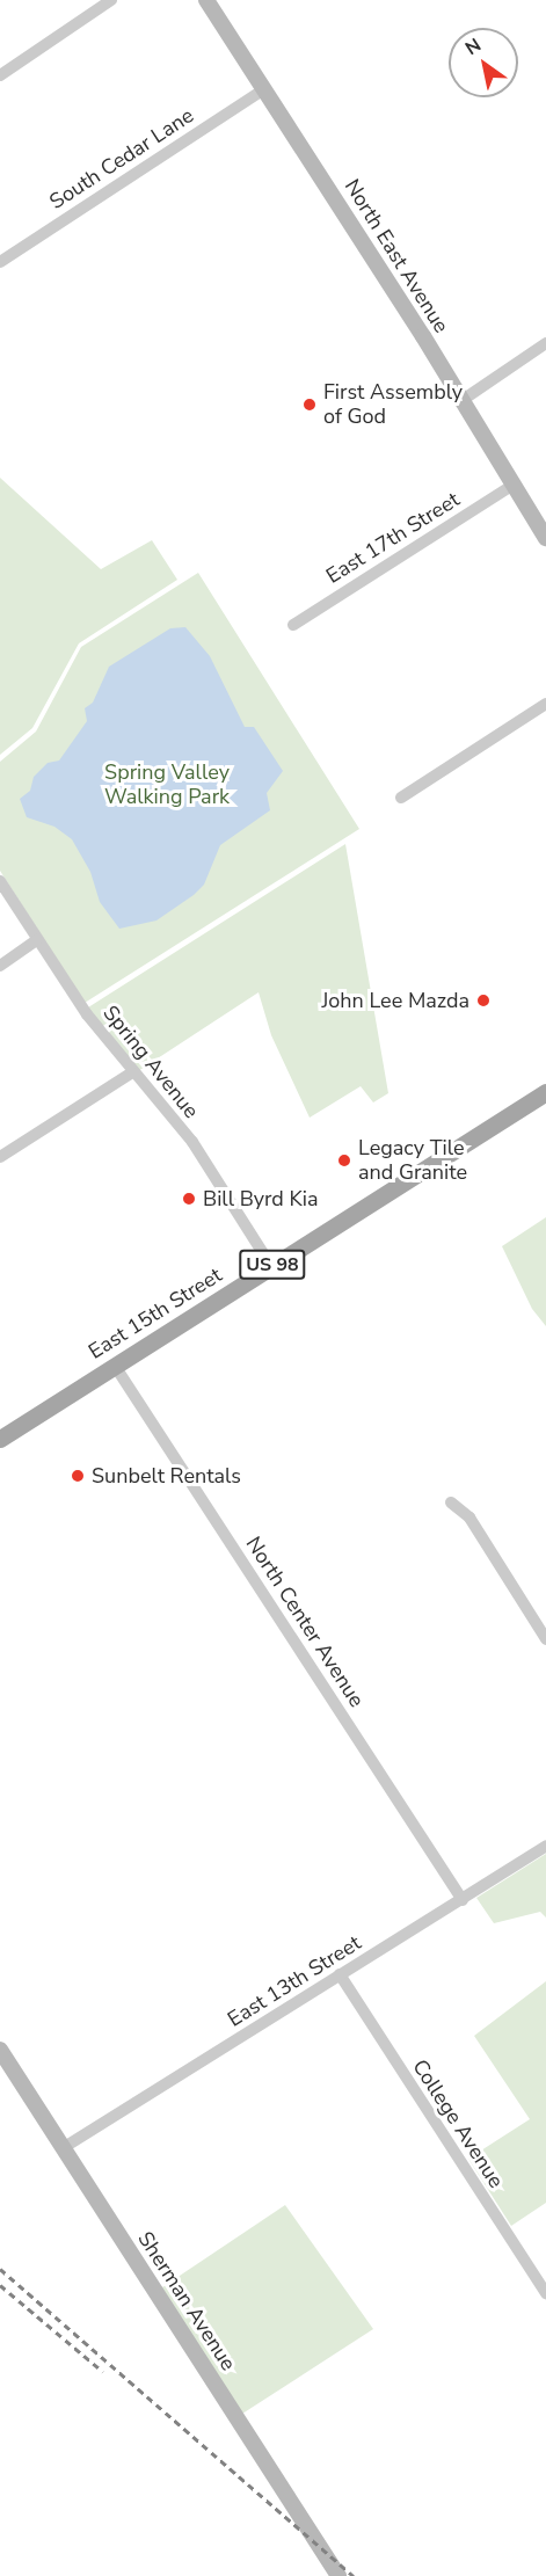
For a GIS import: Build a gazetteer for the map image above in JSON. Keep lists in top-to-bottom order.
{
  "streets": {
    "main road": [
      "North East Avenue",
      "US 98",
      "East 15th Street",
      "Sherman Avenue"
    ],
    "street": [
      "South Cedar Lane",
      "East 17th Street",
      "Spring Avenue",
      "North Center Avenue",
      "East 13th Street",
      "College Avenue"
    ]
  },
  "crossings": [
    ["South Cedar Lane", "North East Avenue"],
    ["North East Avenue", "East 17th Street"],
    ["Spring Avenue", "East 15th Street"],
    ["East 15th Street", "North Center Avenue"],
    ["North Center Avenue", "East 13th Street"],
    ["East 13th Street", "College Avenue"],
    ["East 13th Street", "Sherman Avenue"]
  ],
  "parks": ["Spring Valley Walking Park"],
  "places": [
    "First Assembly of God",
    "John Lee Mazda",
    "Legacy Tile and Granite",
    "Bill Byrd Kia",
    "Sunbelt Rentals"
  ],
  "north": "top left"
}
